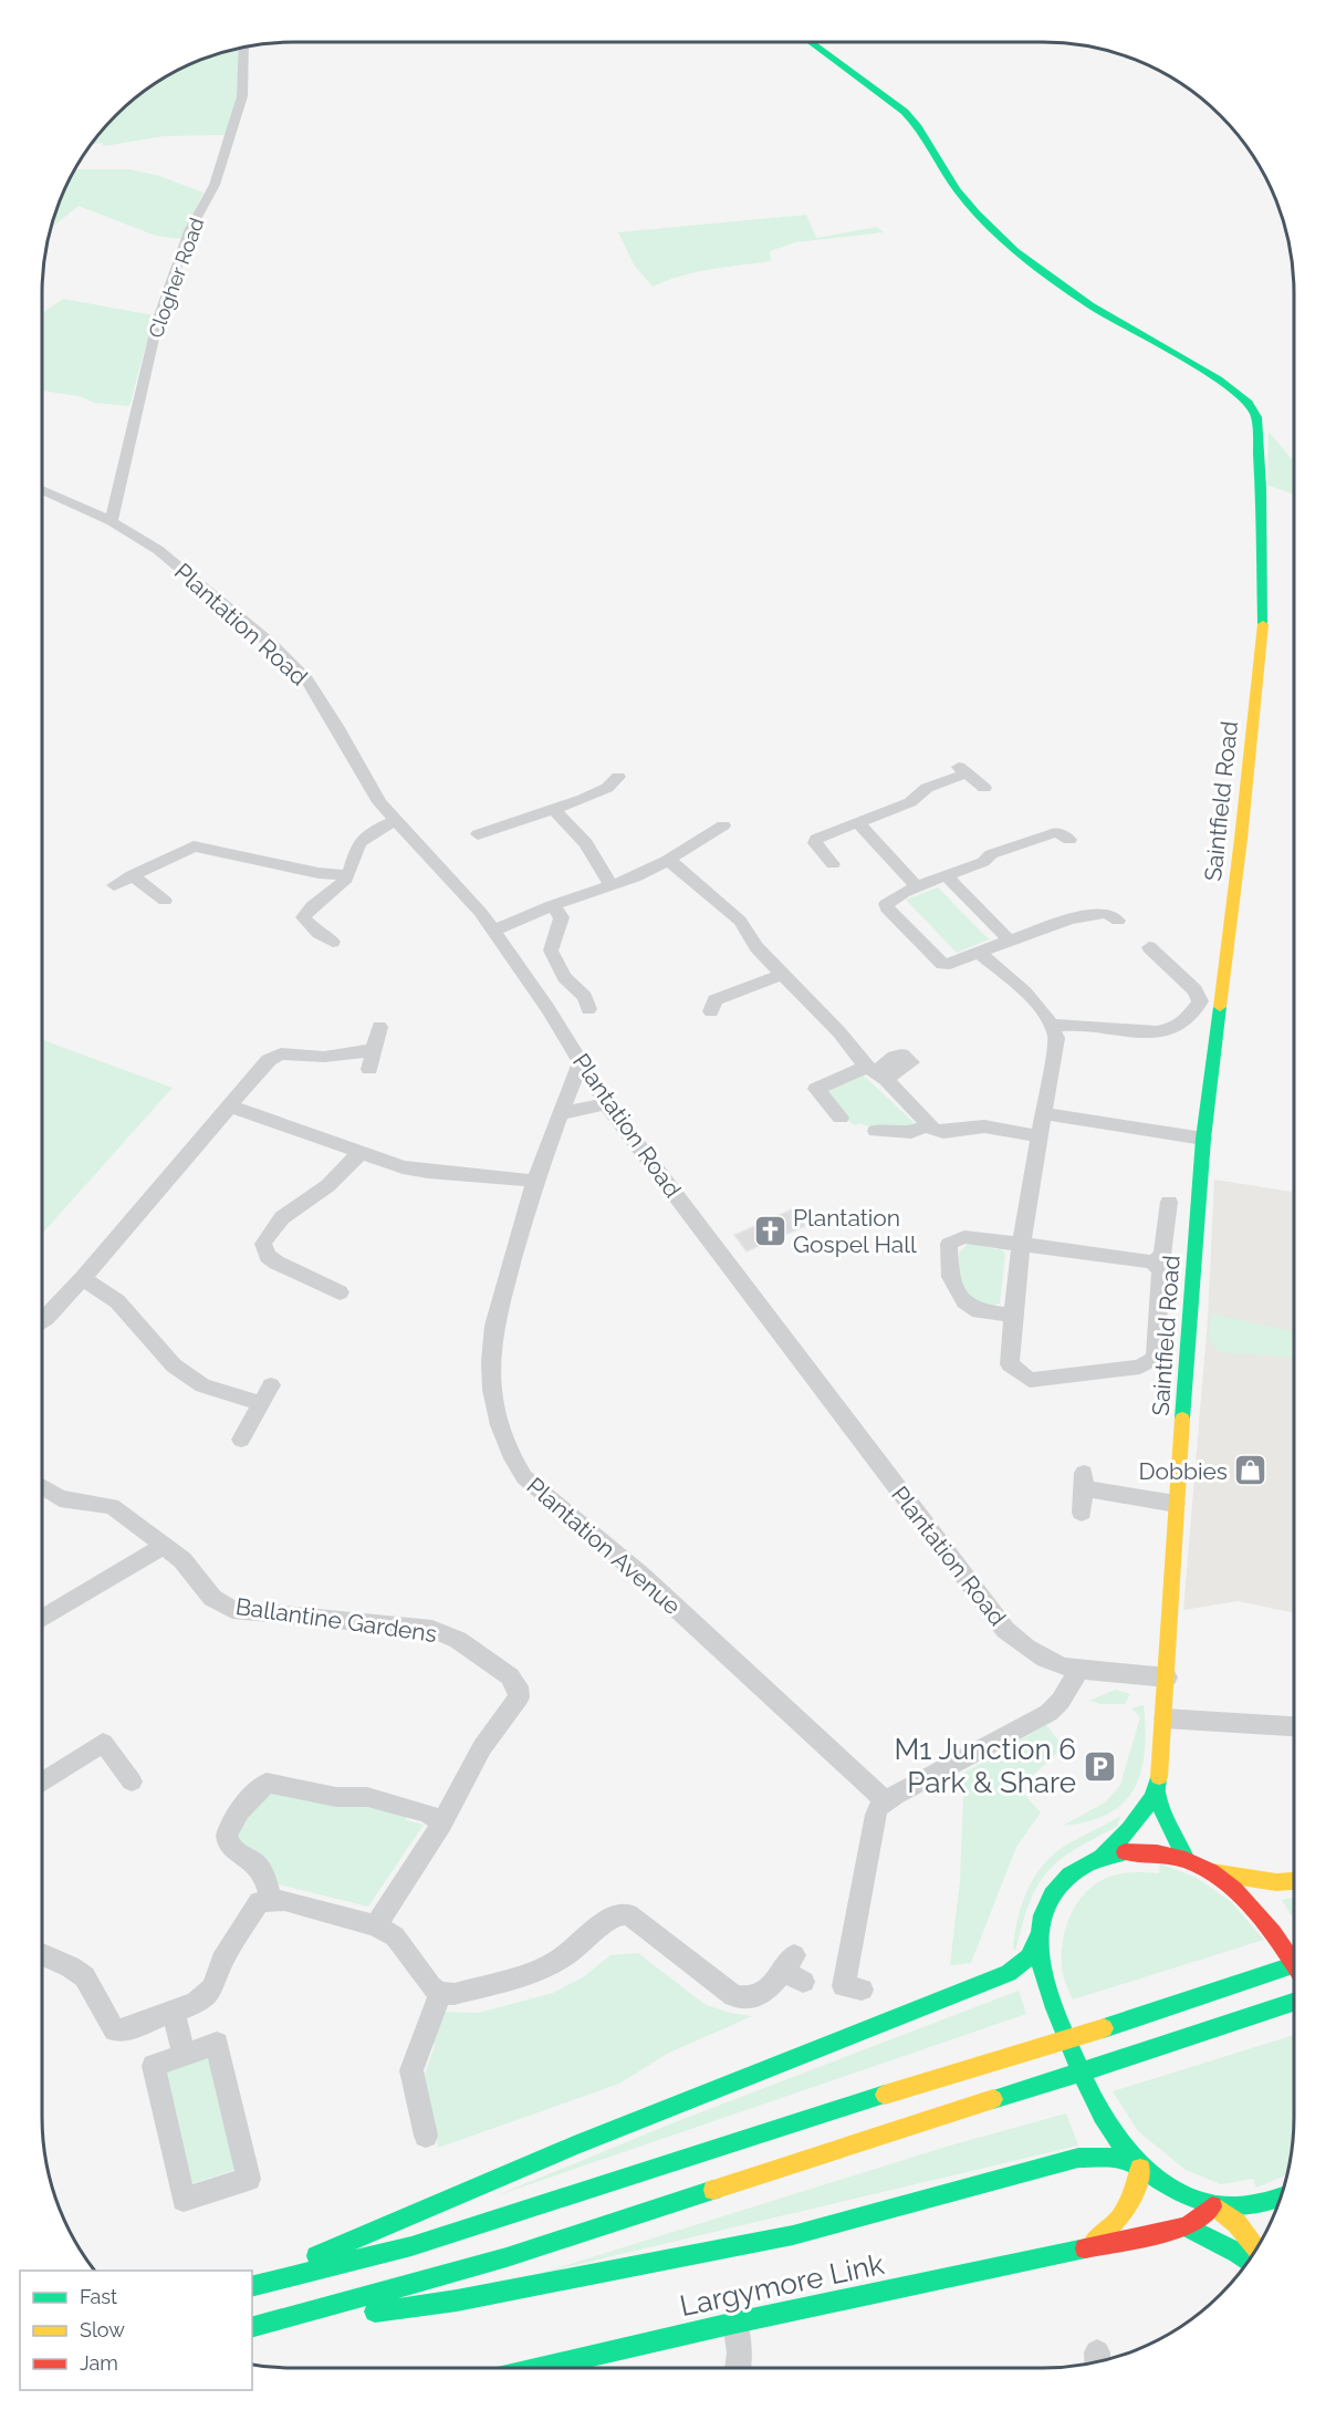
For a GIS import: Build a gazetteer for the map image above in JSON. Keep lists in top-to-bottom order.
{
  "streets": {
    "main road": ["Saintfield Road", "Largymore Link"],
    "street": [
      "Clogher Road",
      "Plantation Road",
      "Plantation Avenue",
      "Ballantine Gardens"
    ]
  },
  "crossings": [
    ["Clogher Road", "Plantation Road"],
    ["Plantation Road", "Saintfield Road"],
    ["Plantation Road", "Plantation Avenue"]
  ],
  "places": {
    "church": ["Plantation Gospel Hall"],
    "shop": ["Dobbies"],
    "parking": ["M1 Junction 6 Park & Share"]
  },
  "legend": ["Fast", "Slow", "Jam"]
}
